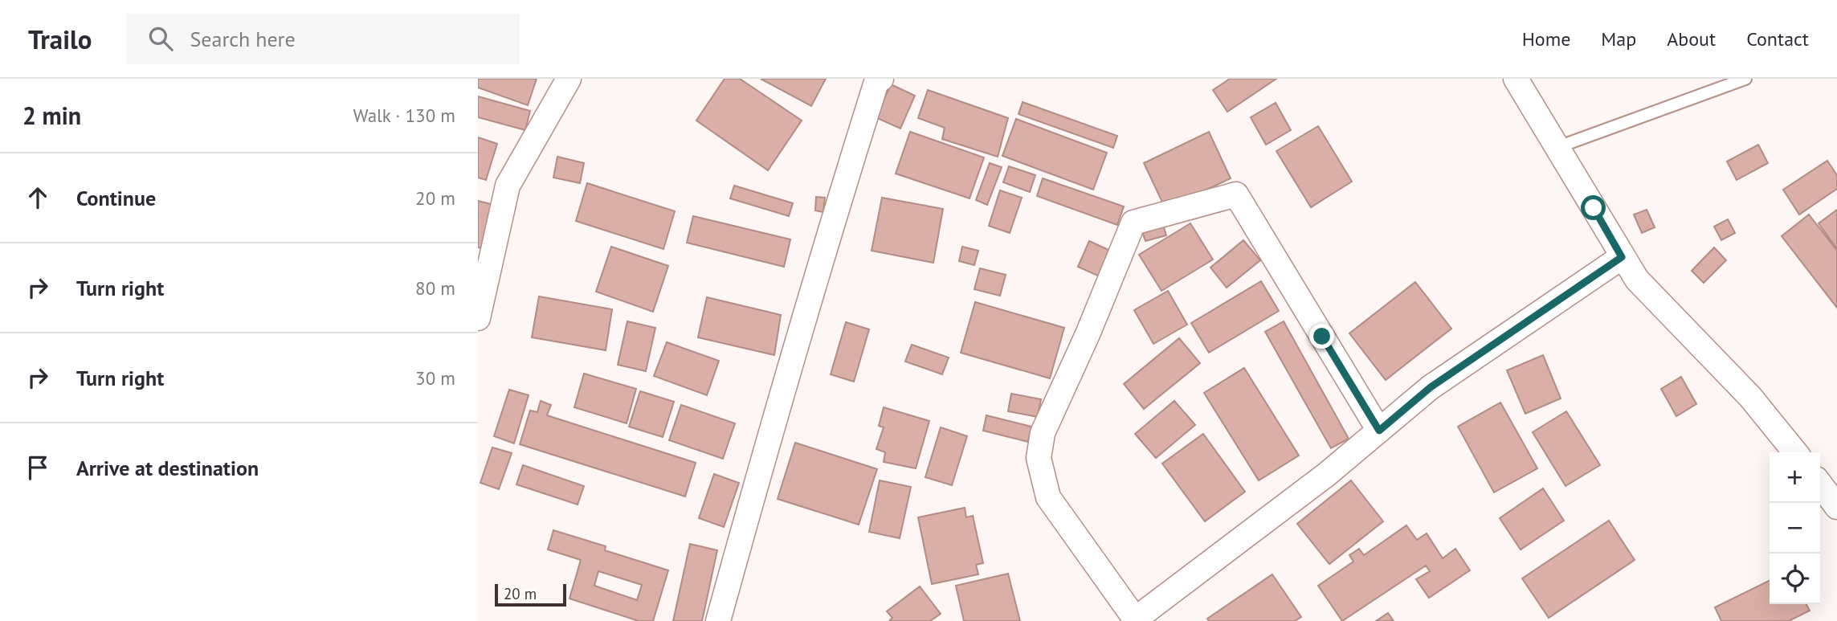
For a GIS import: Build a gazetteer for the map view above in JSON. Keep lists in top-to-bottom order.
{
  "scale_bar": "20 m",
  "page": {
    "header": "Trailo",
    "search": "Search here",
    "nav": [
      "Home",
      "Map",
      "About",
      "Contact"
    ],
    "heading": ["2 min", "Walk · 130 m"],
    "list": [
      ["Continue", "20 m"],
      ["Turn right", "80 m"],
      ["Turn right", "30 m"],
      "Arrive at destination"
    ],
    "map_buttons": ["+", "−"],
    "scale": "20 m"
  }
}
